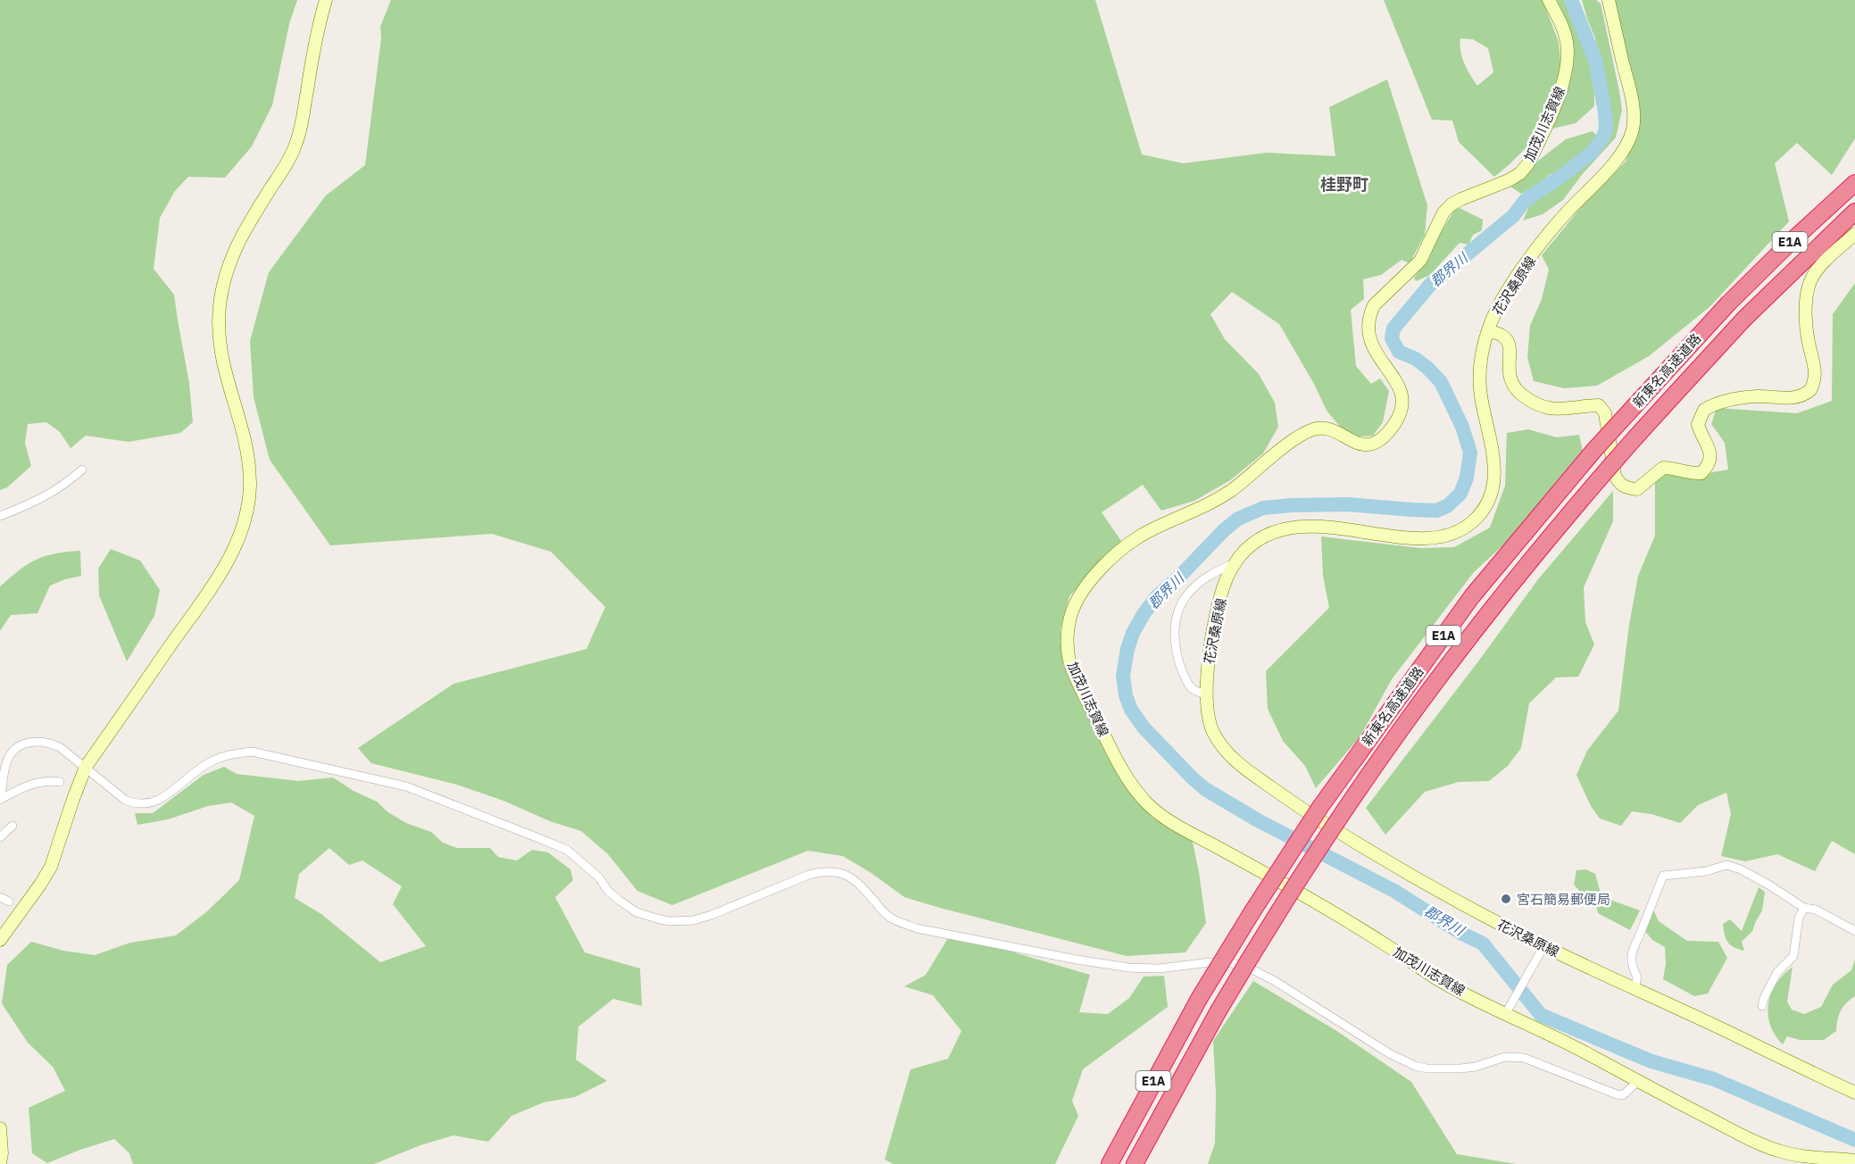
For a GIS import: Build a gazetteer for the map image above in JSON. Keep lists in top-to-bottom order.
{
  "streets": {
    "highway": ["E1A", "新東名高速道路"],
    "main road": ["加茂川志賀線", "花沢桑原線"]
  },
  "districts": ["桂野町"],
  "water": ["郡界川"],
  "places": ["宮石簡易郵便局"]
}
